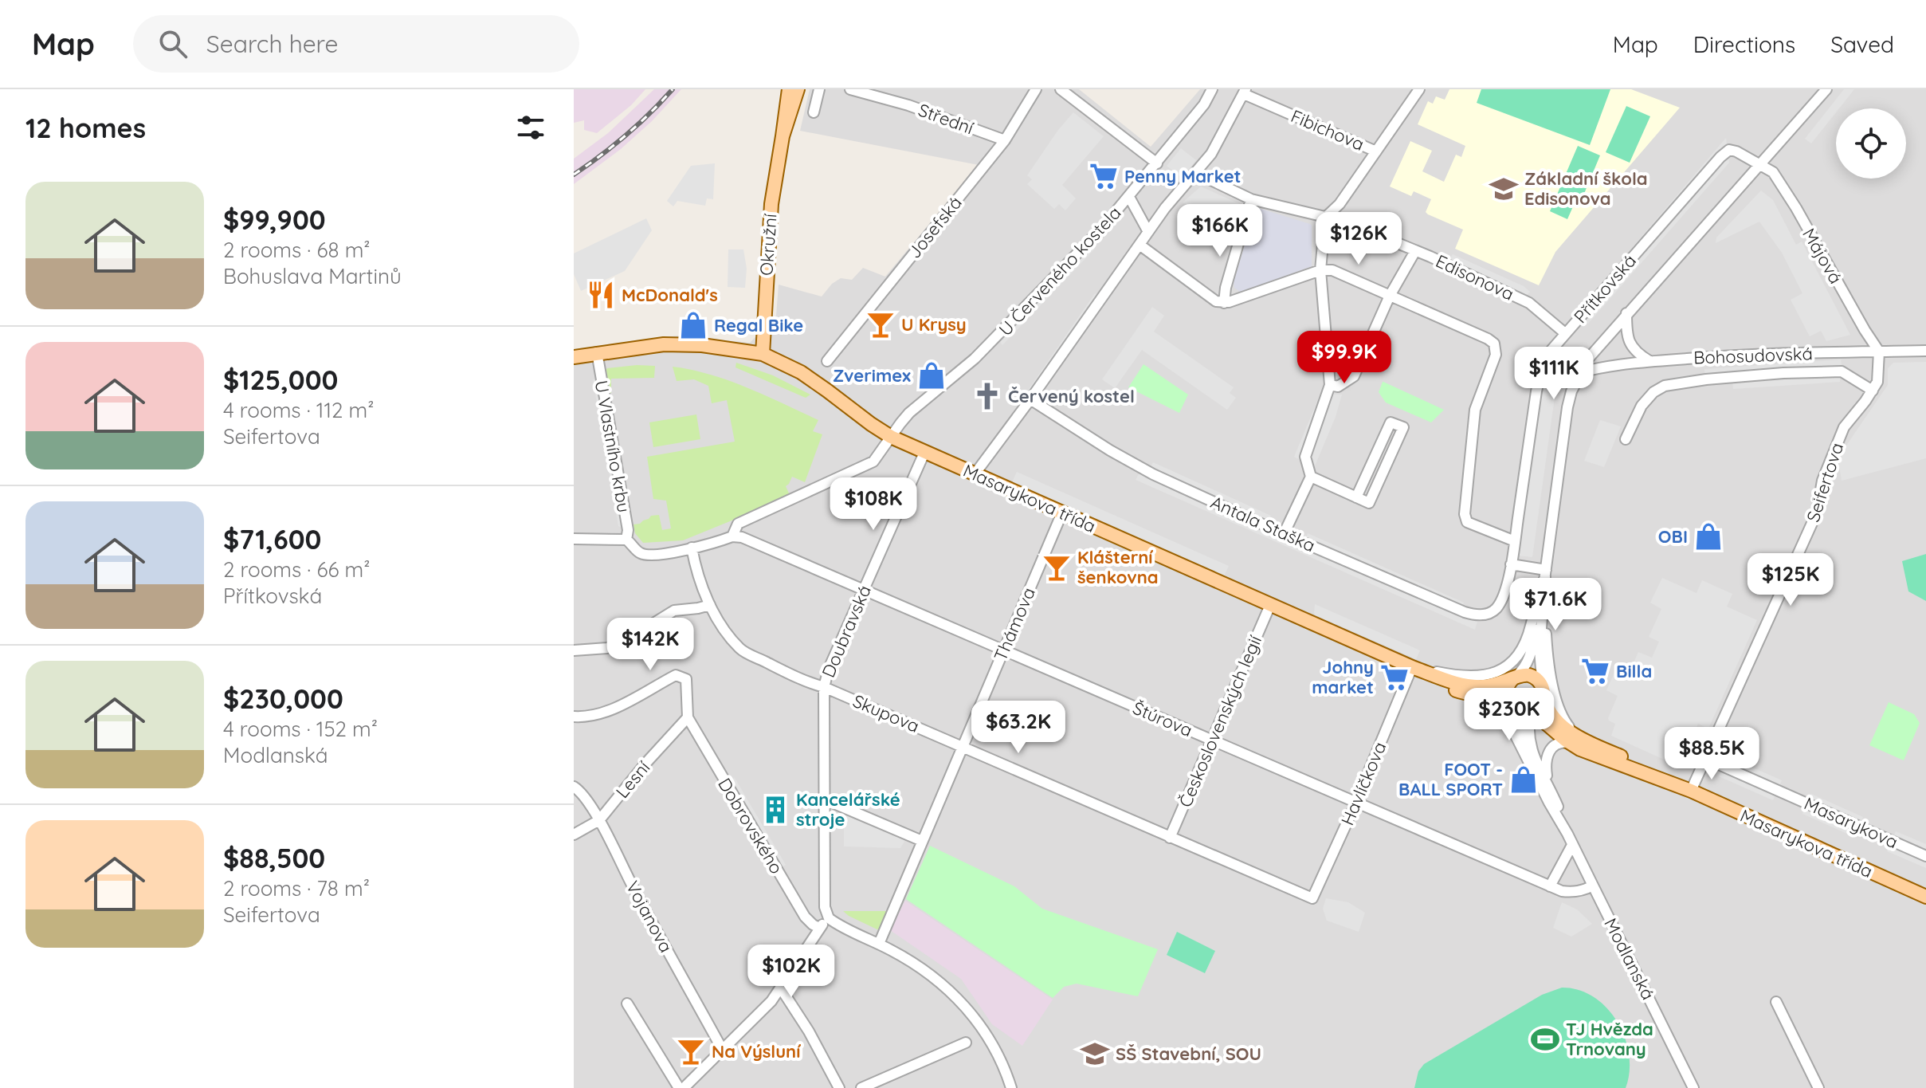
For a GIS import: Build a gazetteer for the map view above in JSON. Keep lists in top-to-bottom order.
{
  "streets": {
    "main road": ["Okružní", "Masarykova třída"],
    "street": [
      "Střední",
      "Fibichova",
      "Josefská",
      "Májová",
      "U Červeného kostela",
      "Edisonova",
      "Přítkovská",
      "Bohosudovská",
      "U Vlastního krbu",
      "Seifertova",
      "Antala Staška",
      "Thámova",
      "Doubravská",
      "Skupova",
      "Štúrova",
      "Československých legií",
      "Lesní",
      "Havlíčkova",
      "Masarykova",
      "Dobrovského",
      "Vojanova",
      "Modlanská"
    ]
  },
  "crossings": [
    ["Střední", "Josefská"],
    ["Okružní", "Masarykova třída"],
    ["Májová", "Přítkovská"],
    ["Májová", "Bohosudovská"],
    ["Májová", "Seifertova"],
    ["U Červeného kostela", "Masarykova třída"],
    ["U Červeného kostela", "Štúrova"],
    ["Edisonova", "Přítkovská"],
    ["Přítkovská", "Bohosudovská"],
    ["Přítkovská", "Masarykova třída"],
    ["Přítkovská", "Antala Staška"],
    ["Bohosudovská", "Seifertova"],
    ["U Vlastního krbu", "Masarykova třída"],
    ["Seifertova", "Masarykova třída"],
    ["Seifertova", "Masarykova"],
    ["Masarykova třída", "Thámova"],
    ["Masarykova třída", "Doubravská"],
    ["Masarykova třída", "Československých legií"],
    ["Masarykova třída", "Havlíčkova"],
    ["Thámova", "Skupova"],
    ["Thámova", "Štúrova"],
    ["Doubravská", "Skupova"],
    ["Doubravská", "Štúrova"],
    ["Skupova", "Československých legií"],
    ["Skupova", "Havlíčkova"],
    ["Štúrova", "Československých legií"],
    ["Štúrova", "Havlíčkova"],
    ["Štúrova", "Modlanská"],
    ["Lesní", "Dobrovského"],
    ["Lesní", "Vojanova"]
  ],
  "places": {
    "supermarket": ["Penny Market", "Billa", "Johny market"],
    "school or university": ["Základní škola Edisonova", "SŠ Stavební, SOU"],
    "restaurant": ["McDonald's"],
    "bar": ["U Krysy", "Klášterní šenkovna", "Na Výsluní"],
    "shop": [
      "Regal Bike",
      "Zverimex",
      "OBI",
      "FOOT - BALL SPORT"
    ],
    "church": ["Červený kostel"],
    "building": ["Kancelářské stroje"],
    "sports": ["TJ Hvězda Trnovany"]
  },
  "page": {
    "header": "Map",
    "search": "Search here",
    "nav": ["Map", "Directions", "Saved"],
    "heading": "12 homes",
    "list": [
      {
        "name": "$99,900",
        "note": "2 rooms · 68 m² · Bohuslava Martinů"
      },
      {
        "name": "$125,000",
        "note": "4 rooms · 112 m² · Seifertova"
      },
      {
        "name": "$71,600",
        "note": "2 rooms · 66 m² · Přítkovská"
      },
      {
        "name": "$230,000",
        "note": "4 rooms · 152 m² · Modlanská"
      },
      {
        "name": "$88,500",
        "note": "2 rooms · 78 m² · Seifertova"
      }
    ],
    "price": [
      "$166K",
      "$126K",
      "$99.9K",
      "$111K",
      "$108K",
      "$125K",
      "$71.6K",
      "$142K",
      "$230K",
      "$63.2K",
      "$88.5K",
      "$102K"
    ]
  }
}
